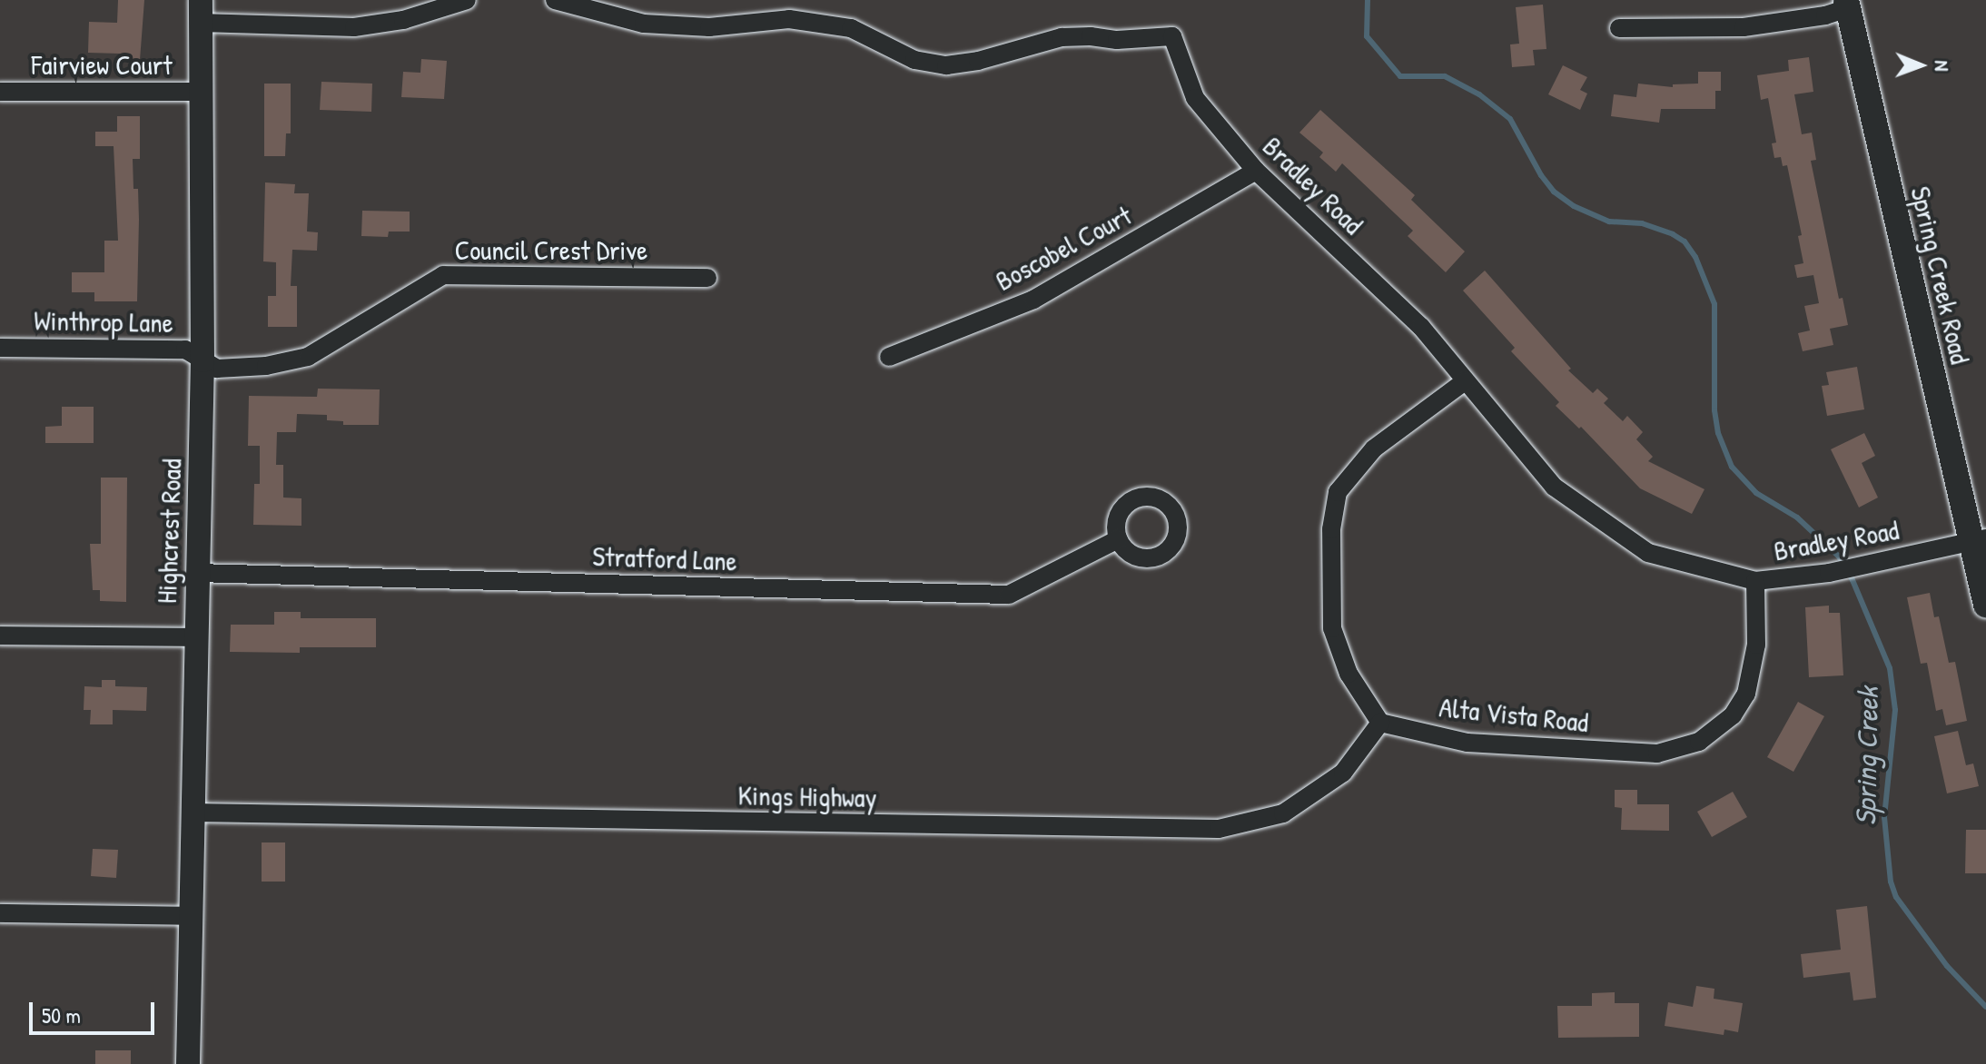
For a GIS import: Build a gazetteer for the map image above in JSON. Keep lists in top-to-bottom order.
{
  "streets": {
    "main road": ["Spring Creek Road"],
    "street": [
      "Fairview Court",
      "Bradley Road",
      "Boscobel Court",
      "Council Crest Drive",
      "Winthrop Lane",
      "Highcrest Road",
      "Stratford Lane",
      "Alta Vista Road",
      "Kings Highway"
    ]
  },
  "crossings": [
    ["Fairview Court", "Highcrest Road"],
    ["Bradley Road", "Boscobel Court"],
    ["Bradley Road", "Spring Creek Road"],
    ["Bradley Road", "Alta Vista Road"],
    ["Council Crest Drive", "Winthrop Lane"],
    ["Council Crest Drive", "Highcrest Road"],
    ["Winthrop Lane", "Highcrest Road"],
    ["Highcrest Road", "Stratford Lane"],
    ["Highcrest Road", "Kings Highway"],
    ["Alta Vista Road", "Kings Highway"]
  ],
  "water": ["Spring Creek"],
  "scale_bar": "50 m",
  "north": "right"
}
